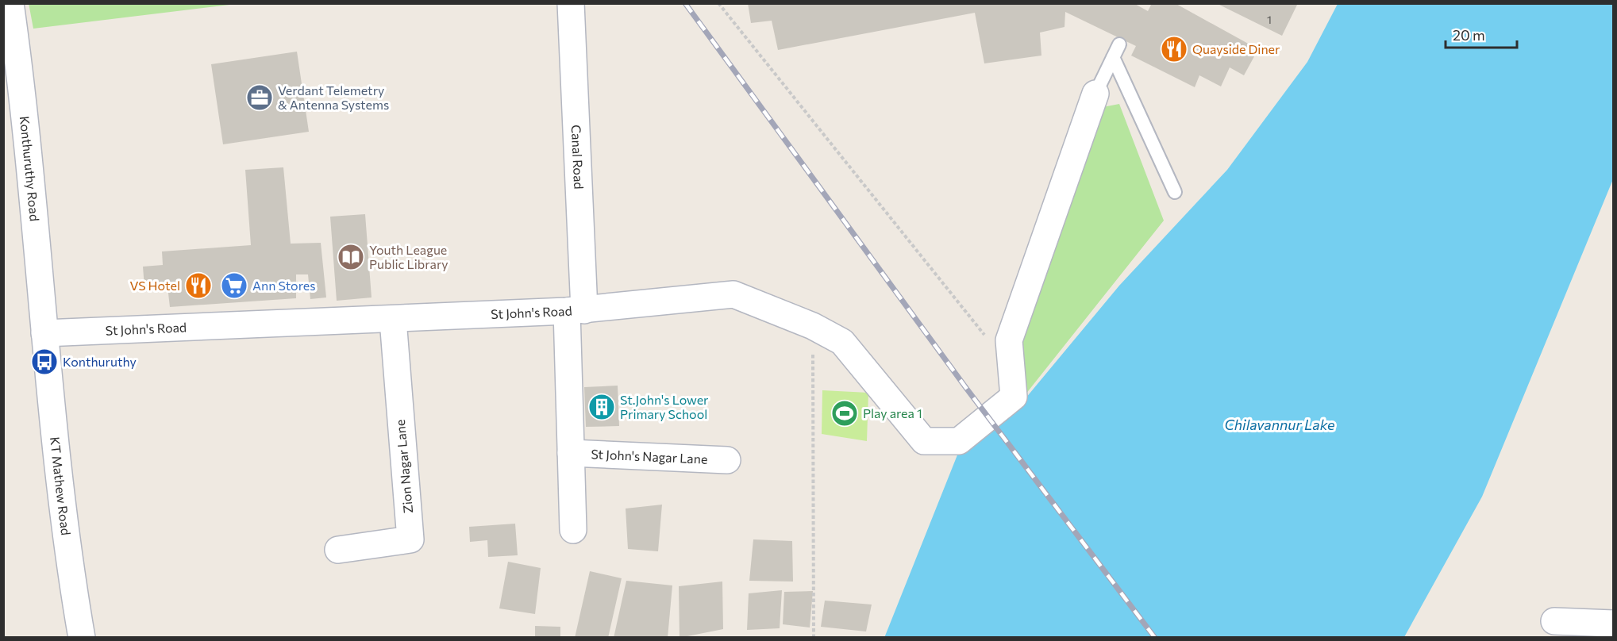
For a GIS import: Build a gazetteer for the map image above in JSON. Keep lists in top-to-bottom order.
{
  "streets": {
    "street": [
      "Canal Road",
      "Konthuruthy Road",
      "St John's Road",
      "St John's Nagar Lane",
      "Zion Nagar Lane",
      "KT Mathew Road"
    ]
  },
  "crossings": [
    ["Canal Road", "St John's Road"],
    ["Konthuruthy Road", "St John's Road"],
    ["Konthuruthy Road", "KT Mathew Road"],
    ["St John's Road", "Zion Nagar Lane"],
    ["St John's Road", "KT Mathew Road"]
  ],
  "water": ["Chilavannur Lake"],
  "places": {
    "restaurant": ["Quayside Diner", "VS Hotel"],
    "office": ["Verdant Telemetry & Antenna Systems"],
    "library": ["Youth League Public Library"],
    "supermarket": ["Ann Stores"],
    "bus stop": ["Konthuruthy"],
    "building": ["St.John's Lower Primary School"],
    "sports": ["Play area 1"]
  },
  "house_numbers": ["1"],
  "scale_bar": "20 m"
}
